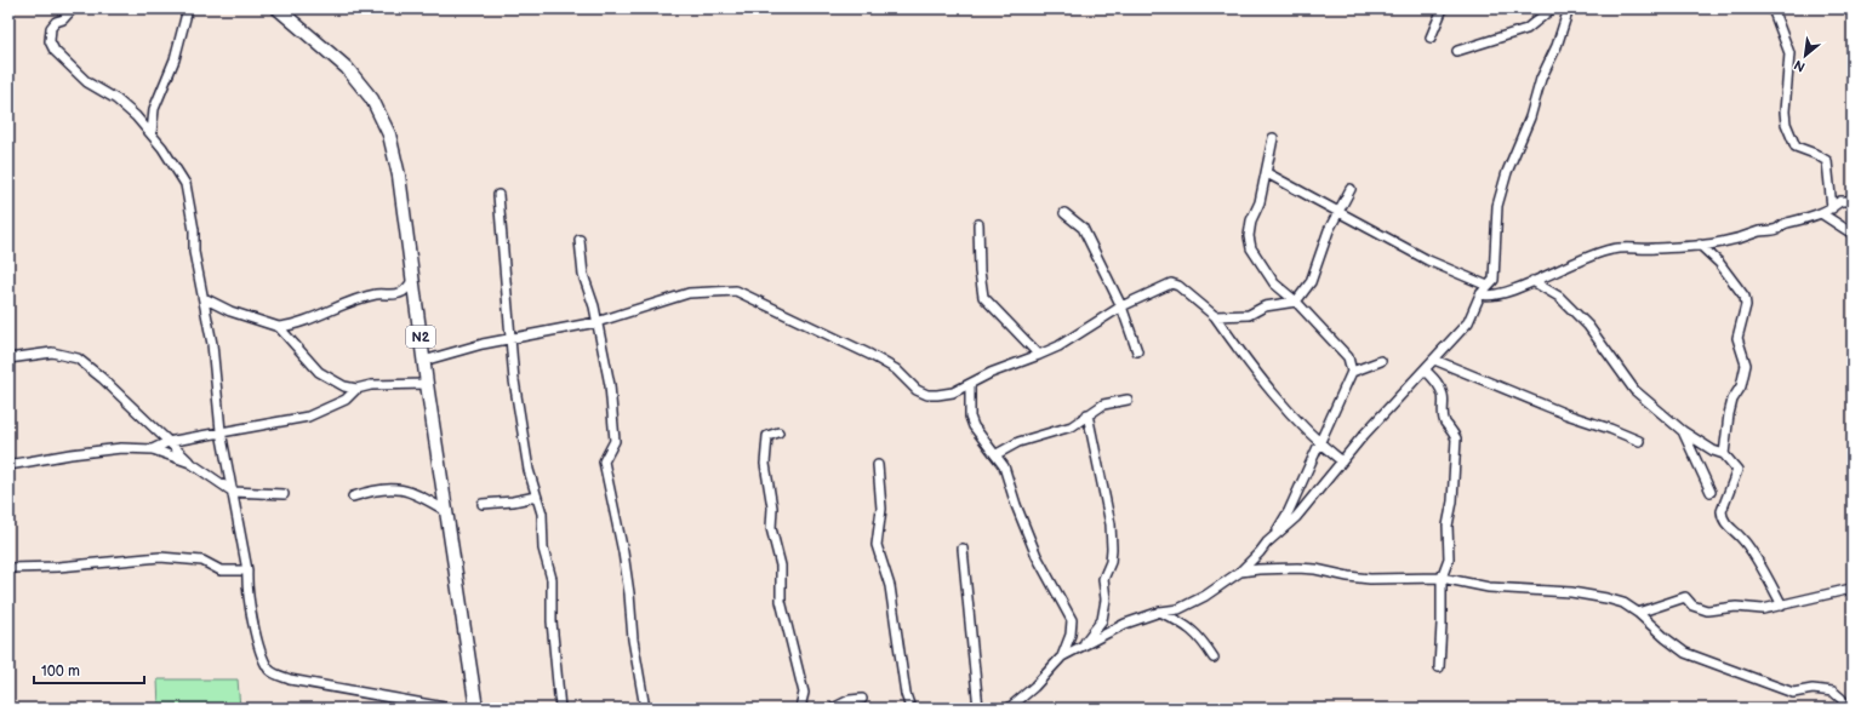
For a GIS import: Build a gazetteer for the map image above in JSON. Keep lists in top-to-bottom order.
{
  "streets": {
    "highway": ["N2"]
  },
  "scale_bar": "100 m",
  "north": "bottom left"
}
